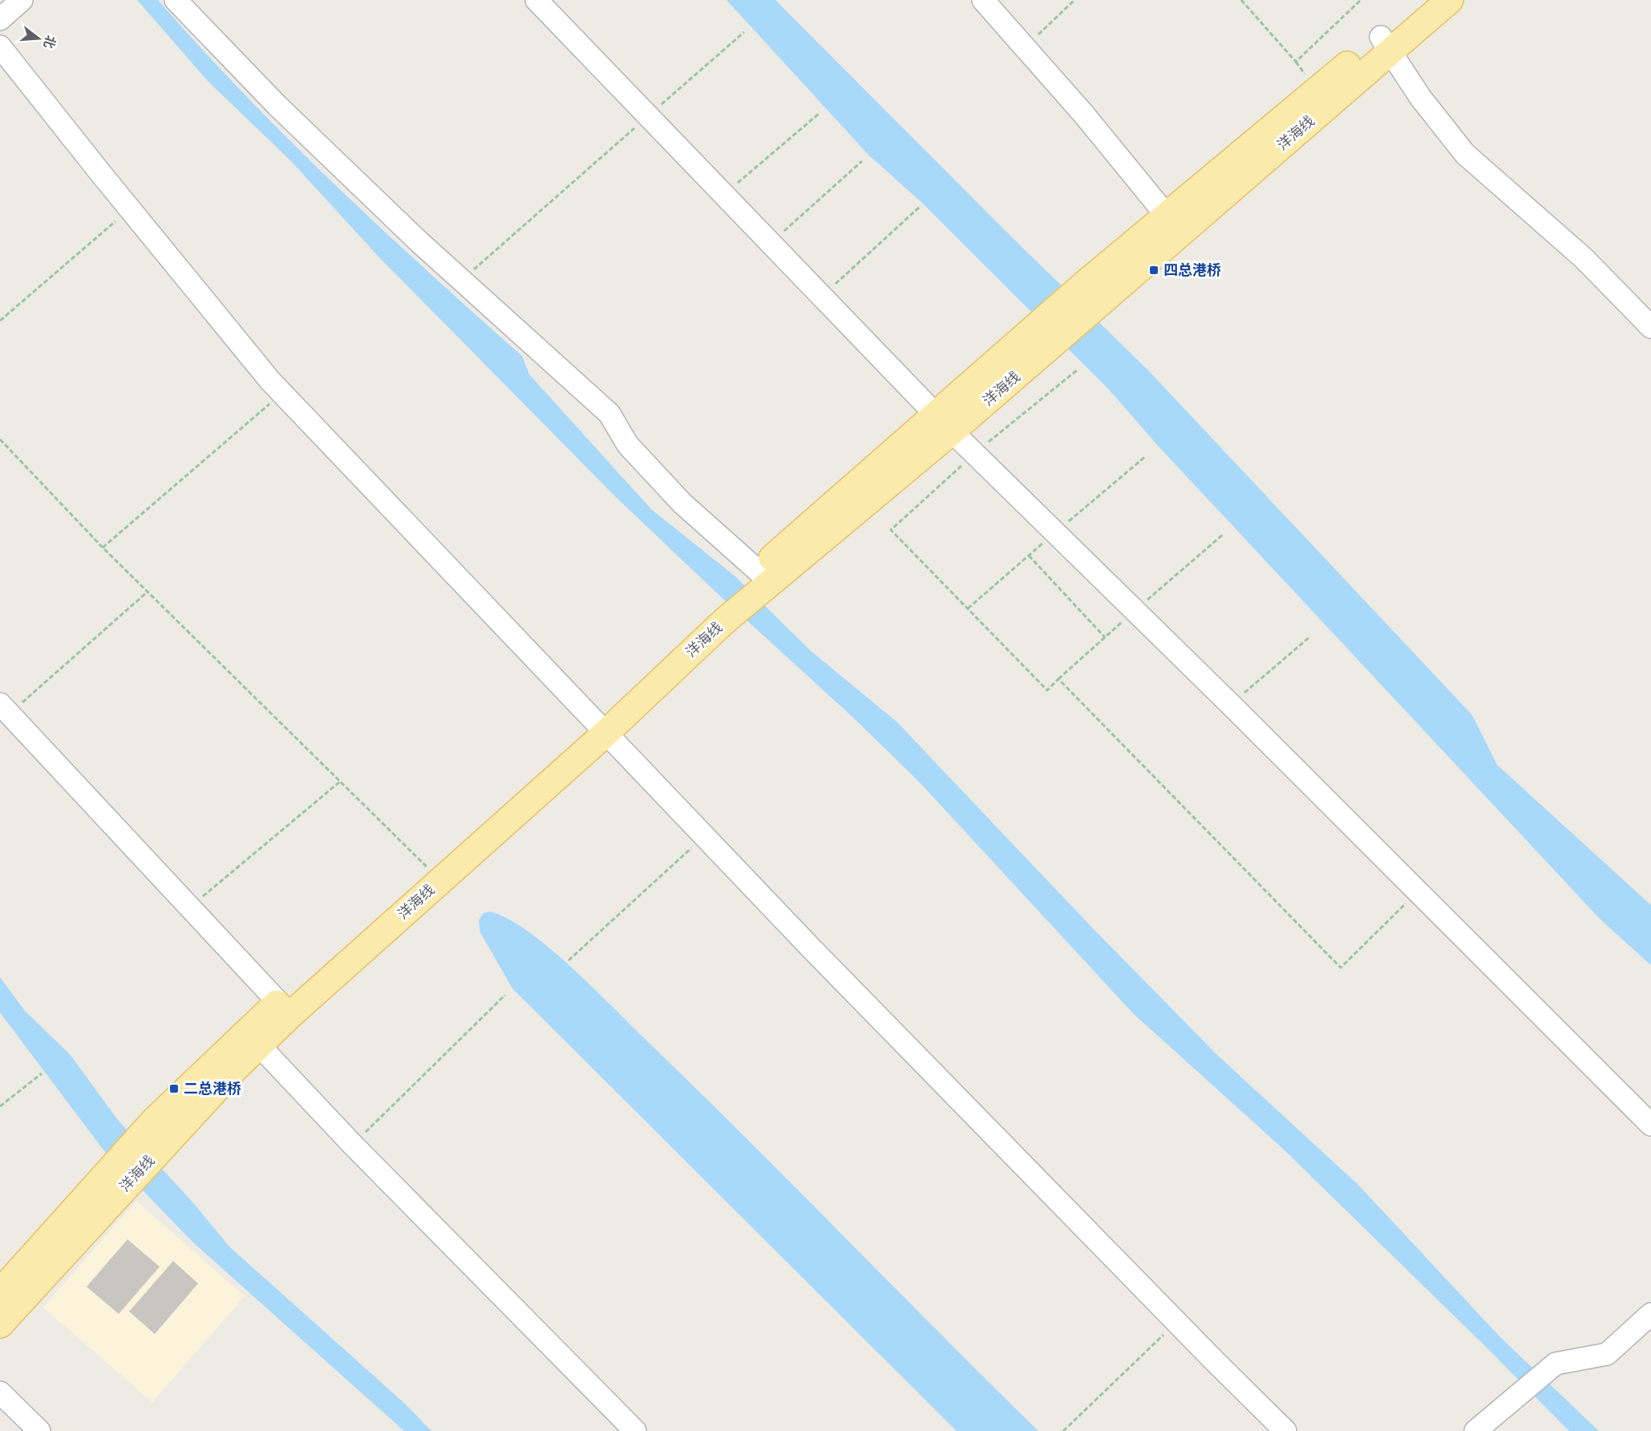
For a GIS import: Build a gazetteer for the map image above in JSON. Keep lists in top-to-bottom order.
{
  "streets": {
    "main road": ["洋海线"]
  },
  "places": {
    "transit": ["四总港桥", "二总港桥"]
  },
  "north": "right"
}
